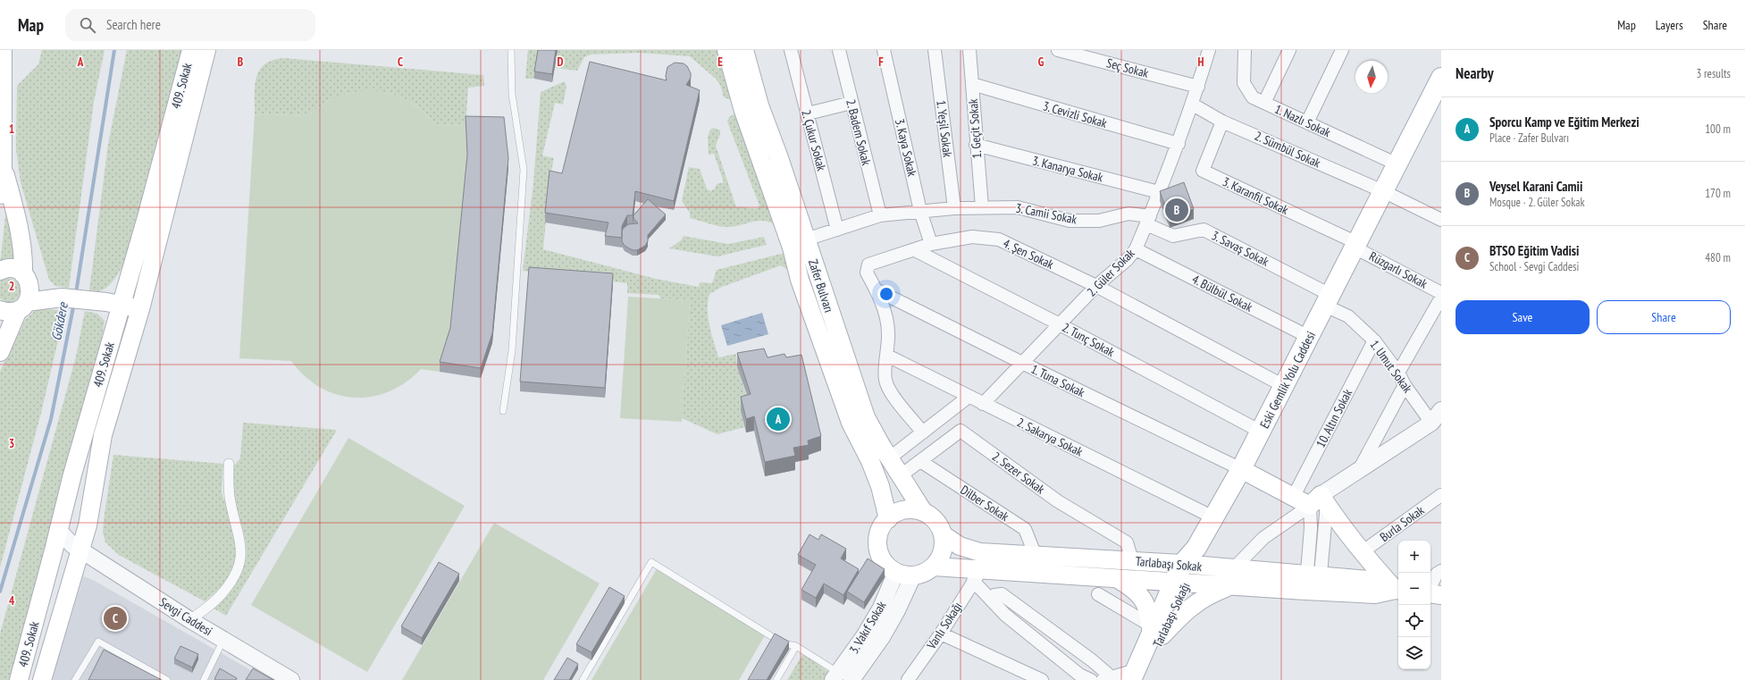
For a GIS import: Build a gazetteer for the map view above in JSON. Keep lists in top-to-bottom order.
{
  "streets": {
    "main road": [
      "409. Sokak",
      "Zafer Bulvarı",
      "Eski Gemlik Yolu Caddesi",
      "Tarlabaşı Sokak"
    ],
    "street": [
      "Seç Sokak",
      "3. Cevizli Sokak",
      "1. Nazlı Sokak",
      "1. Yeşil Sokak",
      "1. Geçit Sokak",
      "2. Badem Sokak",
      "2. Çukur Sokak",
      "3. Kaya Sokak",
      "2. Sümbül Sokak",
      "3. Kanarya Sokak",
      "3. Karanfil Sokak",
      "3. Camii Sokak",
      "3. Savaş Sokak",
      "4. Şen Sokak",
      "Rüzgarlı Sokak",
      "2. Güler Sokak",
      "4. Bülbül Sokak",
      "2. Tunç Sokak",
      "1. Umut Sokak",
      "1. Tuna Sokak",
      "10. Altın Sokak",
      "2. Sakarya Sokak",
      "2. Sezer Sokak",
      "Dilber Sokak",
      "Burla Sokak",
      "Sevgi Caddesi",
      "Vanlı Sokağı",
      "3. Vakıf Sokak"
    ]
  },
  "crossings": [
    ["Seç Sokak", "2. Güler Sokak"],
    ["409. Sokak", "Sevgi Caddesi"],
    ["3. Cevizli Sokak", "1. Geçit Sokak"],
    ["3. Cevizli Sokak", "2. Güler Sokak"],
    ["1. Nazlı Sokak", "Eski Gemlik Yolu Caddesi"],
    ["1. Yeşil Sokak", "3. Camii Sokak"],
    ["1. Geçit Sokak", "3. Kanarya Sokak"],
    ["1. Geçit Sokak", "3. Camii Sokak"],
    ["3. Kaya Sokak", "3. Camii Sokak"],
    ["3. Kaya Sokak", "4. Şen Sokak"],
    ["2. Sümbül Sokak", "3. Karanfil Sokak"],
    ["2. Sümbül Sokak", "2. Güler Sokak"],
    ["2. Sümbül Sokak", "Eski Gemlik Yolu Caddesi"],
    ["3. Kanarya Sokak", "2. Güler Sokak"],
    ["3. Karanfil Sokak", "Rüzgarlı Sokak"],
    ["3. Karanfil Sokak", "Eski Gemlik Yolu Caddesi"],
    ["3. Camii Sokak", "3. Savaş Sokak"],
    ["3. Camii Sokak", "2. Güler Sokak"],
    ["3. Savaş Sokak", "2. Güler Sokak"],
    ["3. Savaş Sokak", "1. Umut Sokak"],
    ["3. Savaş Sokak", "Eski Gemlik Yolu Caddesi"],
    ["4. Şen Sokak", "2. Güler Sokak"],
    ["4. Şen Sokak", "2. Tunç Sokak"],
    ["4. Şen Sokak", "Eski Gemlik Yolu Caddesi"],
    ["4. Şen Sokak", "1. Tuna Sokak"],
    ["4. Şen Sokak", "2. Sakarya Sokak"],
    ["Rüzgarlı Sokak", "Eski Gemlik Yolu Caddesi"],
    ["2. Güler Sokak", "4. Bülbül Sokak"],
    ["2. Güler Sokak", "2. Tunç Sokak"],
    ["2. Güler Sokak", "1. Tuna Sokak"],
    ["2. Güler Sokak", "2. Sakarya Sokak"],
    ["Zafer Bulvarı", "2. Sezer Sokak"],
    ["Zafer Bulvarı", "Tarlabaşı Sokak"],
    ["Zafer Bulvarı", "3. Vakıf Sokak"],
    ["4. Bülbül Sokak", "Eski Gemlik Yolu Caddesi"],
    ["2. Tunç Sokak", "Eski Gemlik Yolu Caddesi"],
    ["1. Umut Sokak", "Eski Gemlik Yolu Caddesi"],
    ["1. Umut Sokak", "10. Altın Sokak"],
    ["Eski Gemlik Yolu Caddesi", "1. Tuna Sokak"],
    ["Eski Gemlik Yolu Caddesi", "2. Sakarya Sokak"],
    ["Eski Gemlik Yolu Caddesi", "Tarlabaşı Sokak"],
    ["2. Sezer Sokak", "Dilber Sokak"],
    ["2. Sezer Sokak", "Tarlabaşı Sokak"],
    ["Dilber Sokak", "Tarlabaşı Sokak"],
    ["Tarlabaşı Sokak", "3. Vakıf Sokak"]
  ],
  "water": ["Gökdere"],
  "north": "bottom",
  "page": {
    "header": "Map",
    "search": "Search here",
    "nav": ["Map", "Layers", "Share"],
    "heading": ["Nearby", "3 results"],
    "list": [
      {
        "mark": "A",
        "name": "Sporcu Kamp ve Eğitim Merkezi",
        "note": "Place · Zafer Bulvarı",
        "value": "100 m"
      },
      {
        "mark": "B",
        "name": "Veysel Karani Camii",
        "note": "Mosque · 2. Güler Sokak",
        "value": "170 m"
      },
      {
        "mark": "C",
        "name": "BTSO Eğitim Vadisi",
        "note": "School · Sevgi Caddesi",
        "value": "480 m"
      }
    ],
    "pins": ["B", "A", "C"],
    "buttons": ["Save", "Share"],
    "map_buttons": ["+", "−"]
  },
  "grid": {
    "columns": [
      "A",
      "B",
      "C",
      "D",
      "E",
      "F",
      "G",
      "H"
    ],
    "rows": [
      "1",
      "2",
      "3",
      "4"
    ]
  }
}
